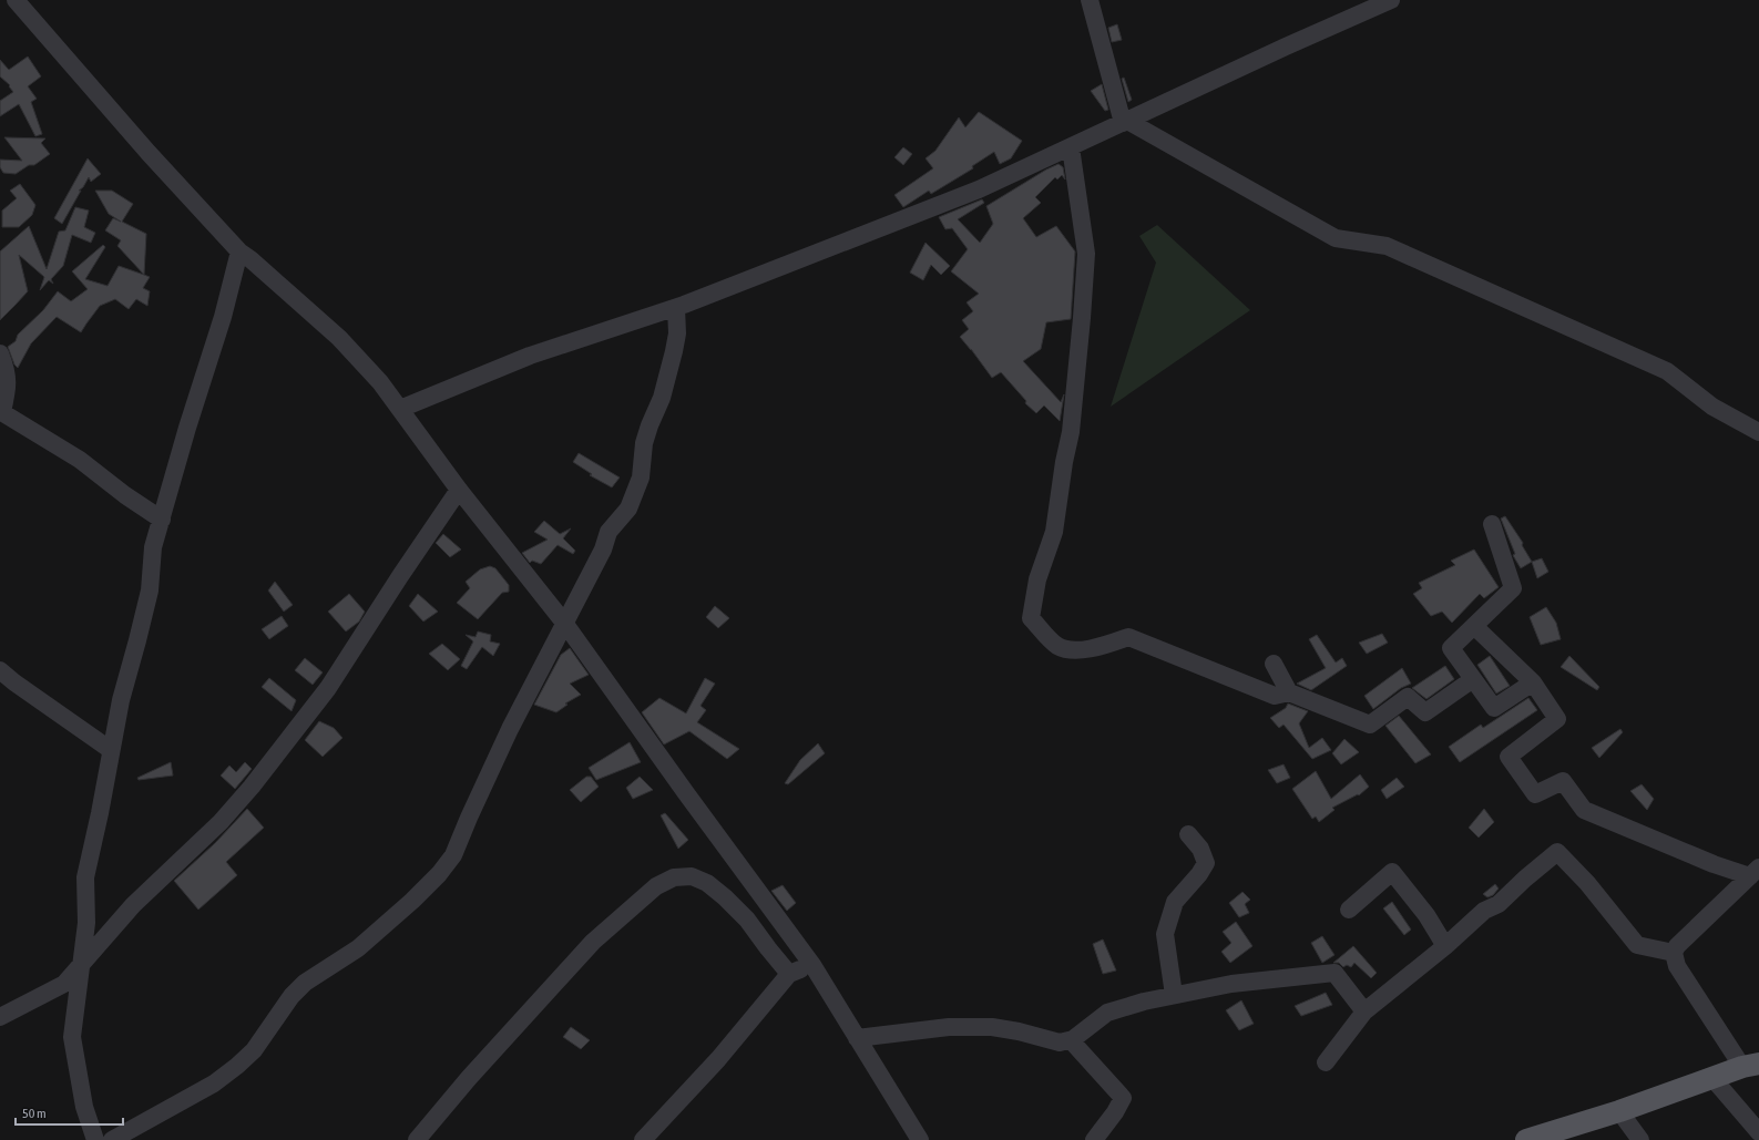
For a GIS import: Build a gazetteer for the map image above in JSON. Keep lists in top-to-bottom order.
{
  "scale_bar": "50 m"
}
